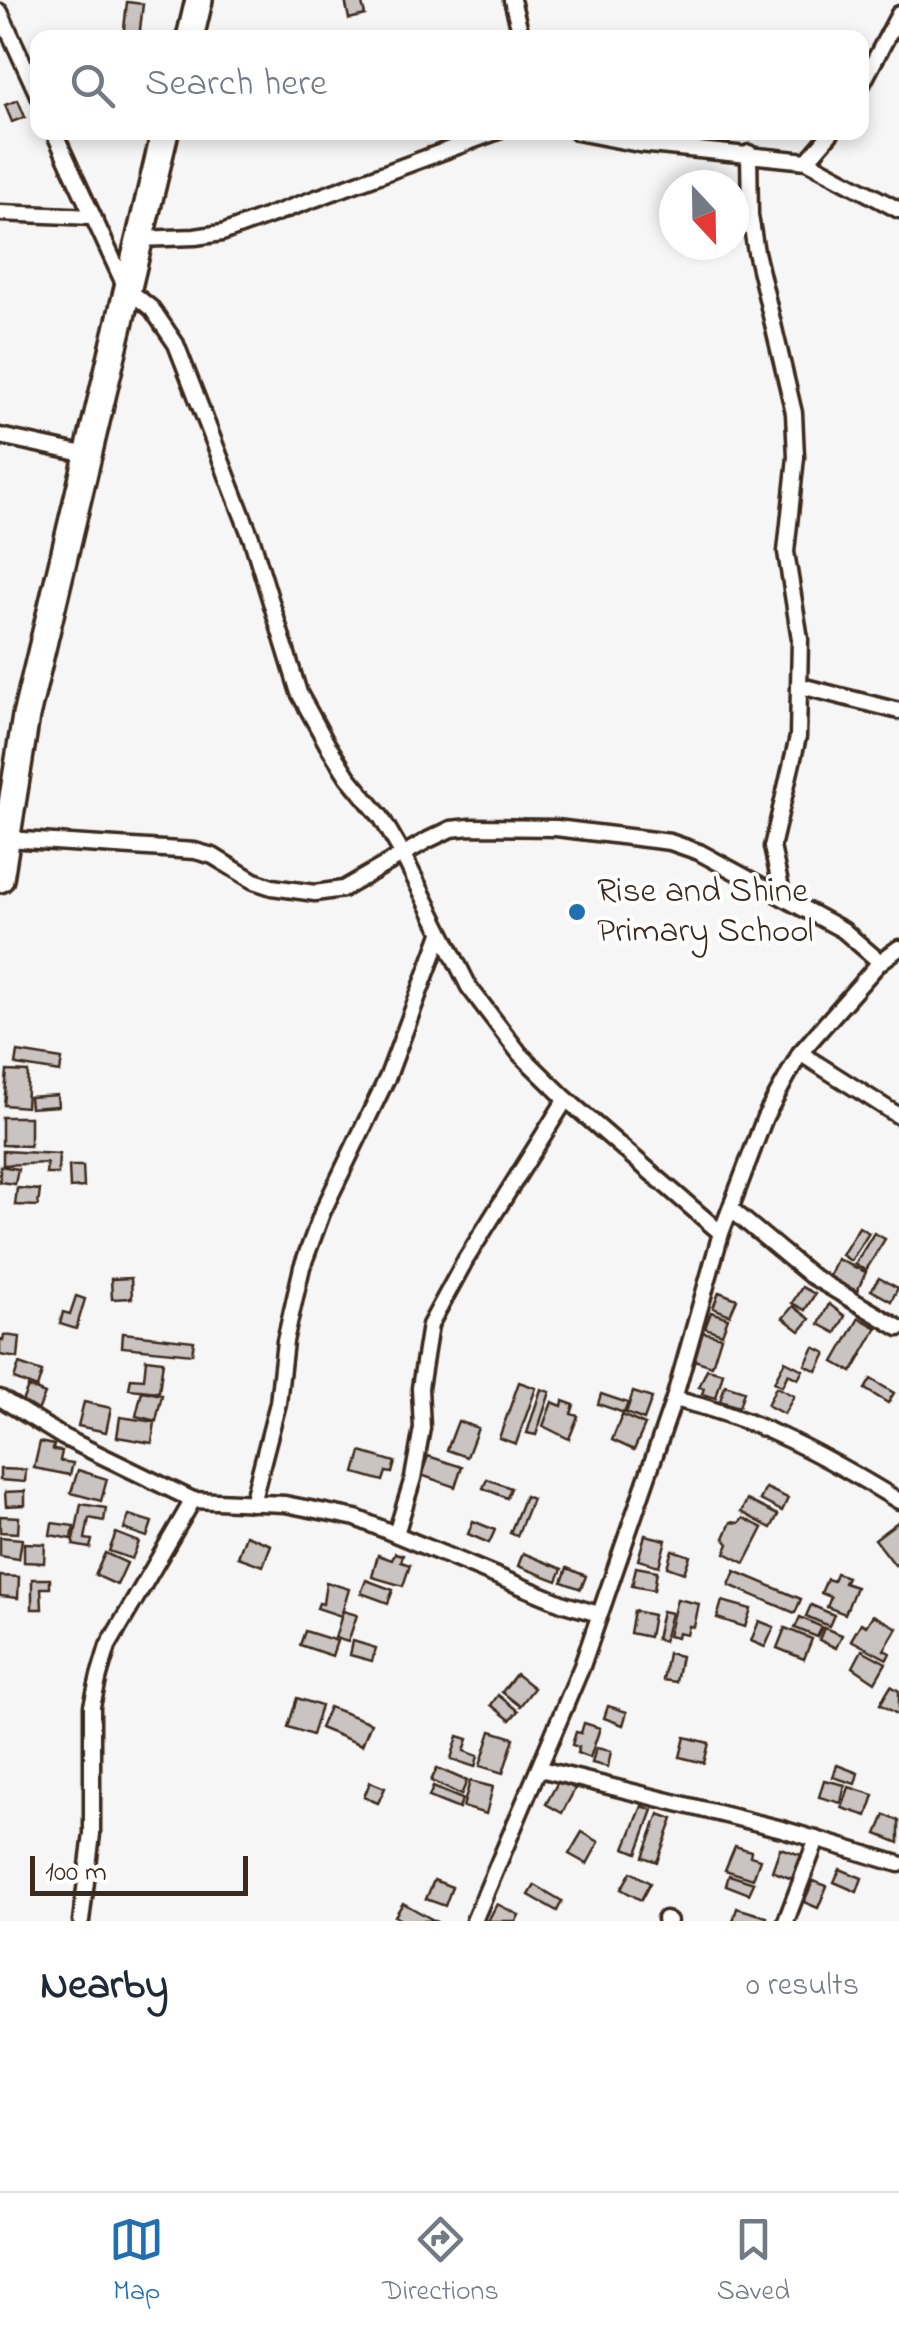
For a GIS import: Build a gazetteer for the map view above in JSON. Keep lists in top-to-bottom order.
{
  "places": ["Rise and Shine Primary School"],
  "scale_bar": "100 m",
  "north": "bottom",
  "page": {
    "search": "Search here",
    "scale": "100 m",
    "heading": ["Nearby", "0 results"],
    "nav": ["Map", "Directions", "Saved"]
  }
}
